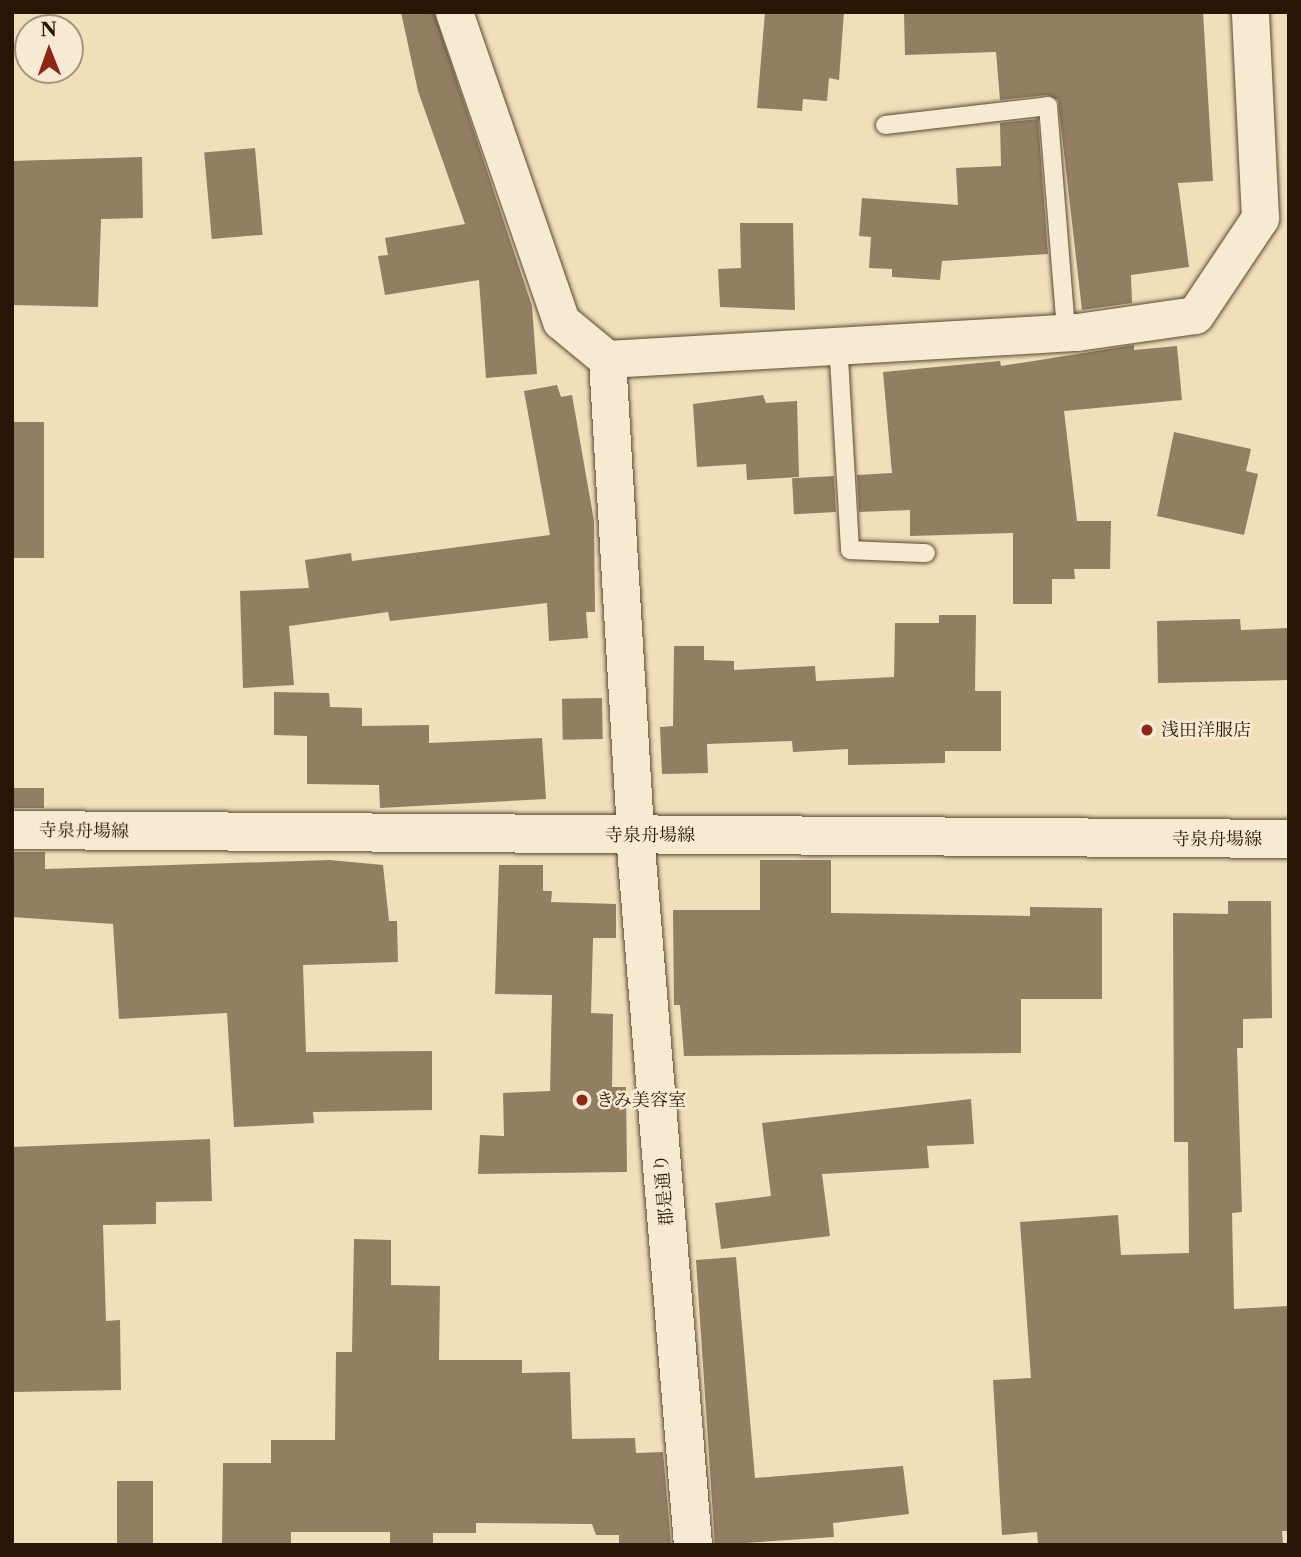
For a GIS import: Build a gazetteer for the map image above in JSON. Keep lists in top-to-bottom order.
{
  "streets": {
    "main road": ["寺泉舟場線", "郡是通り"]
  },
  "crossings": [
    ["寺泉舟場線", "郡是通り"]
  ],
  "places": ["浅田洋服店", "きみ美容室"],
  "north": "top"
}
